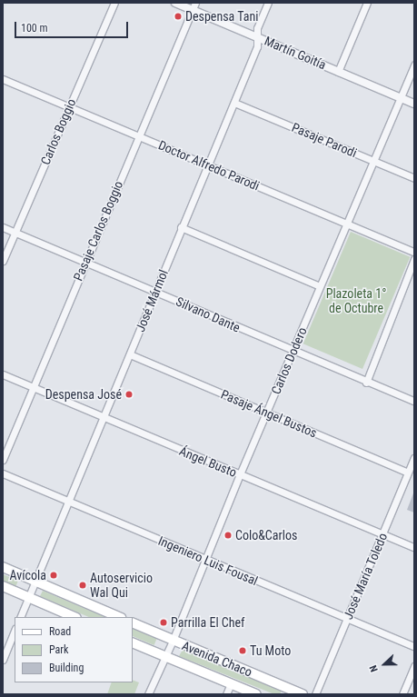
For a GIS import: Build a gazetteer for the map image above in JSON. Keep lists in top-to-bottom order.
{
  "streets": {
    "main road": ["Avenida Chaco"],
    "street": [
      "Martín Goitía",
      "Carlos Boggio",
      "Pasaje Parodi",
      "Doctor Alfredo Parodi",
      "Pasaje Carlos Boggio",
      "José Mármol",
      "Silvano Dante",
      "Carlos Dodero",
      "Pasaje Ángel Bustos",
      "Ángel Busto",
      "Ingeniero Luis Fousal",
      "José María Toledo"
    ]
  },
  "crossings": [
    ["Martín Goitía", "Pasaje Carlos Boggio"],
    ["Martín Goitía", "José Mármol"],
    ["Martín Goitía", "Carlos Dodero"],
    ["Carlos Boggio", "Doctor Alfredo Parodi"],
    ["Carlos Boggio", "Silvano Dante"],
    ["Pasaje Parodi", "José Mármol"],
    ["Pasaje Parodi", "Carlos Dodero"],
    ["Doctor Alfredo Parodi", "Pasaje Carlos Boggio"],
    ["Doctor Alfredo Parodi", "José Mármol"],
    ["Doctor Alfredo Parodi", "Carlos Dodero"],
    ["Pasaje Carlos Boggio", "Silvano Dante"],
    ["Pasaje Carlos Boggio", "Ángel Busto"],
    ["José Mármol", "Silvano Dante"],
    ["José Mármol", "Pasaje Ángel Bustos"],
    ["José Mármol", "Ángel Busto"],
    ["José Mármol", "Ingeniero Luis Fousal"],
    ["Silvano Dante", "Carlos Dodero"],
    ["Carlos Dodero", "Pasaje Ángel Bustos"],
    ["Carlos Dodero", "Ángel Busto"],
    ["Carlos Dodero", "Ingeniero Luis Fousal"],
    ["Carlos Dodero", "Avenida Chaco"],
    ["Pasaje Ángel Bustos", "José María Toledo"],
    ["Ángel Busto", "José María Toledo"],
    ["Ingeniero Luis Fousal", "José María Toledo"]
  ],
  "parks": ["Plazoleta 1° de Octubre"],
  "places": [
    "Despensa Tani",
    "Despensa José",
    "Colo&Carlos",
    "Avícola",
    "Autoservicio Wal Qui",
    "Parrilla El Chef",
    "Tu Moto"
  ],
  "legend": ["Road", "Park", "Building"],
  "scale_bar": "100 m",
  "north": "left"
}
